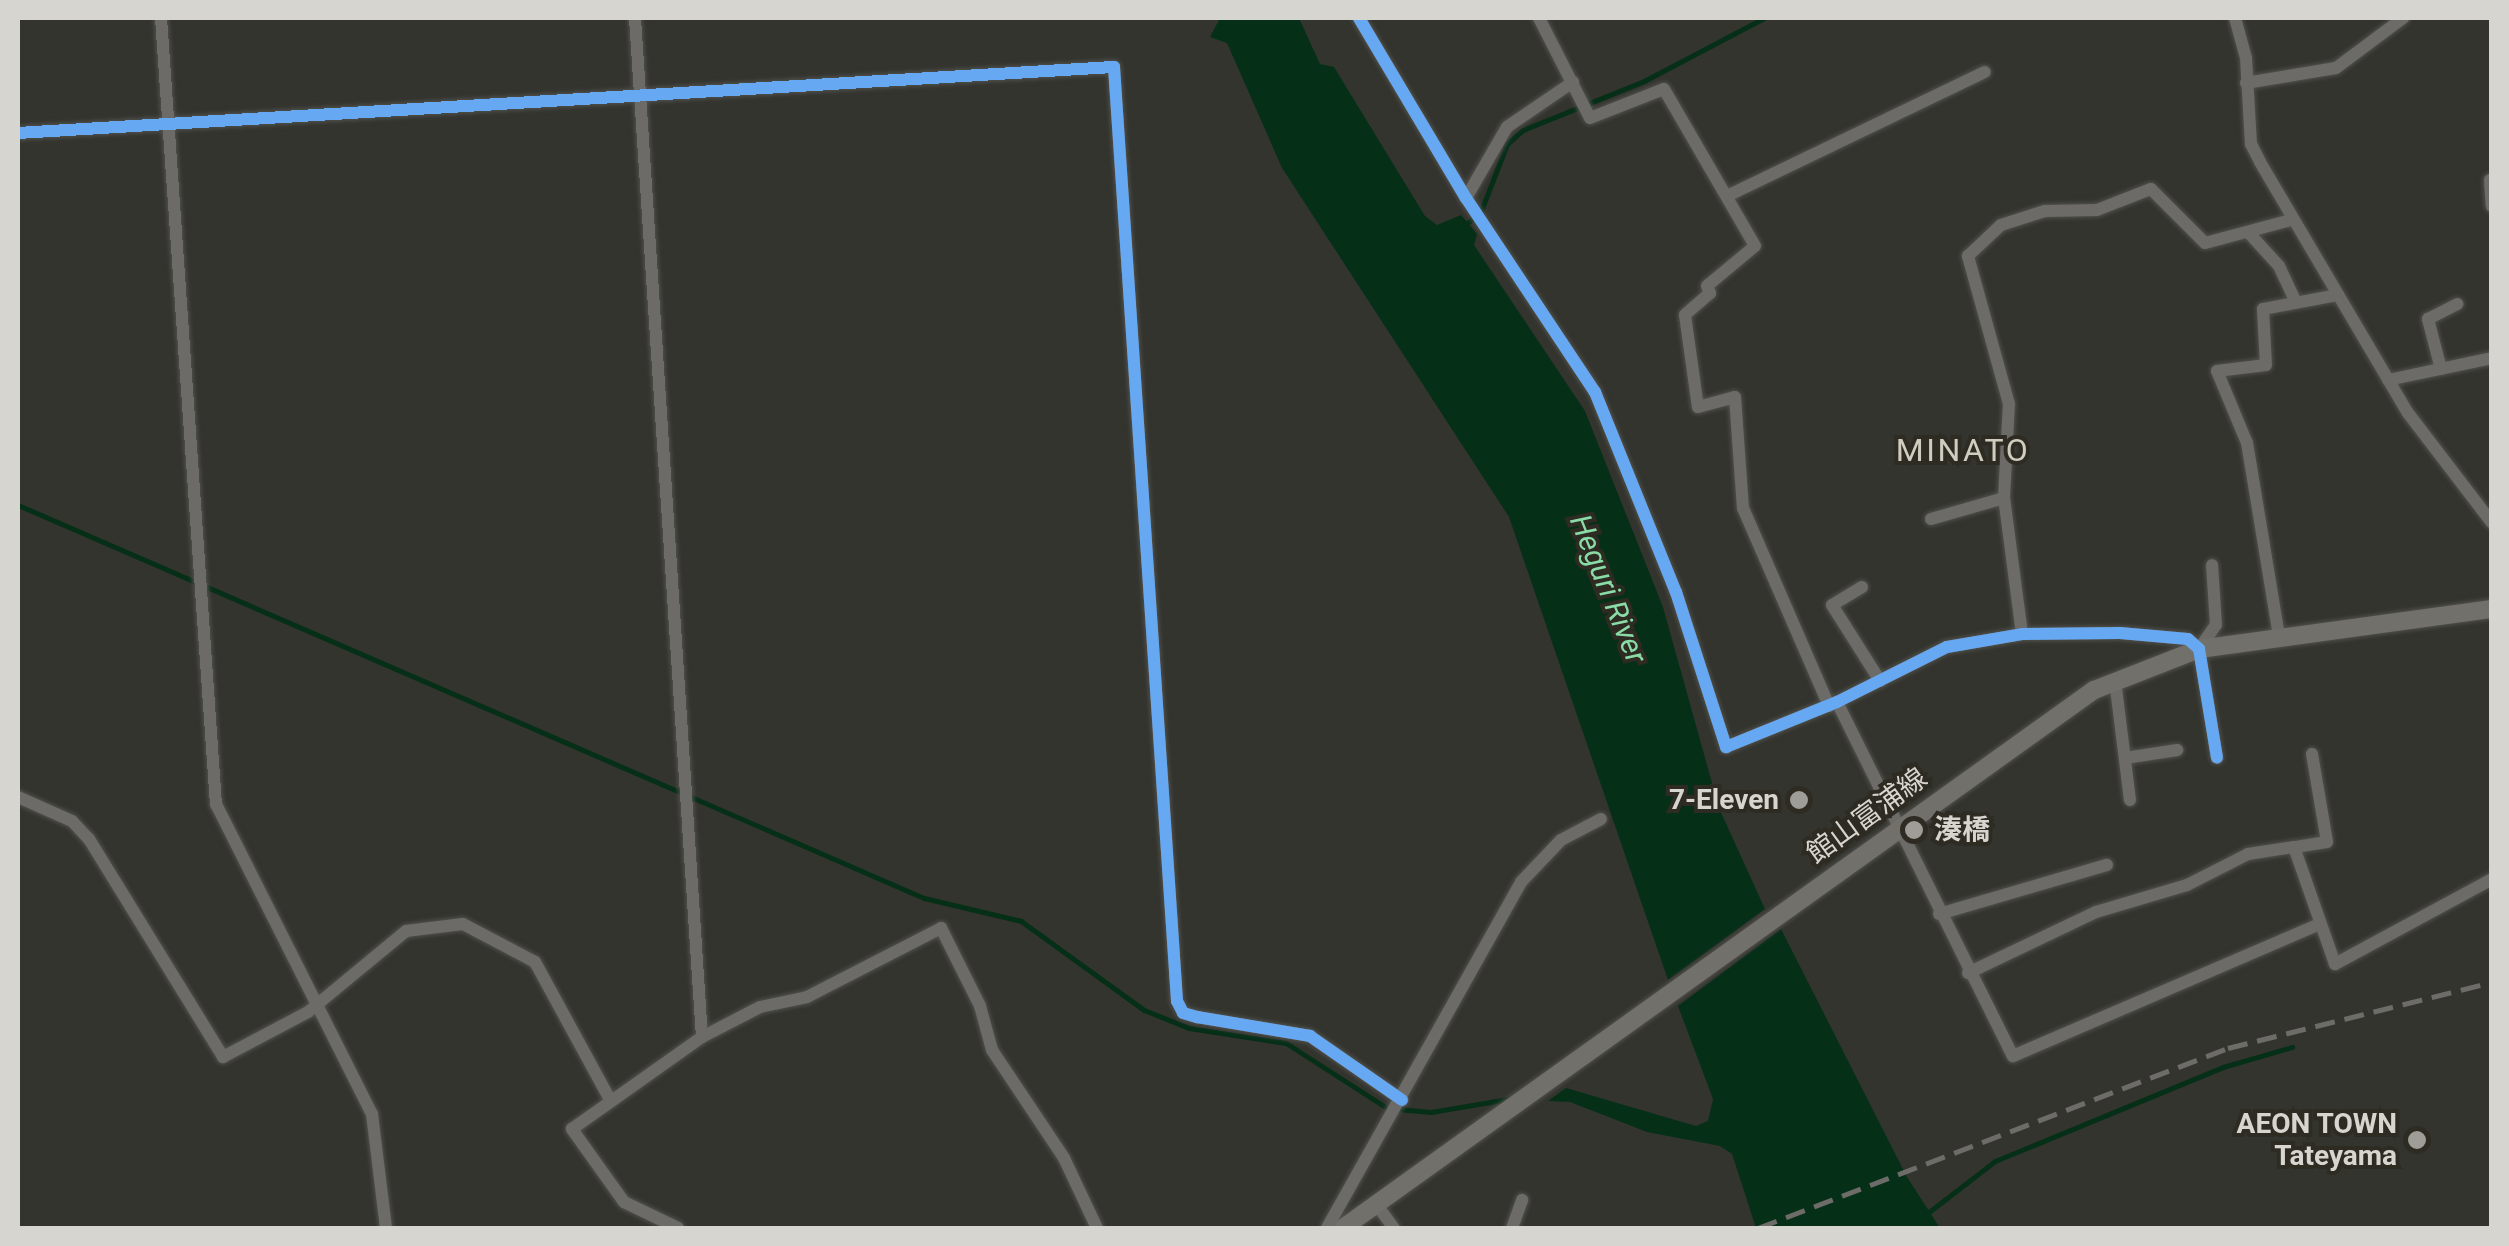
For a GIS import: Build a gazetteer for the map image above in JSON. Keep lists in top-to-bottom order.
{
  "streets": {
    "main road": ["館山富浦線"]
  },
  "districts": ["MINATO"],
  "water": ["Heguri River"],
  "places": ["7-Eleven", "湊橋", "AEON TOWN Tateyama"]
}
